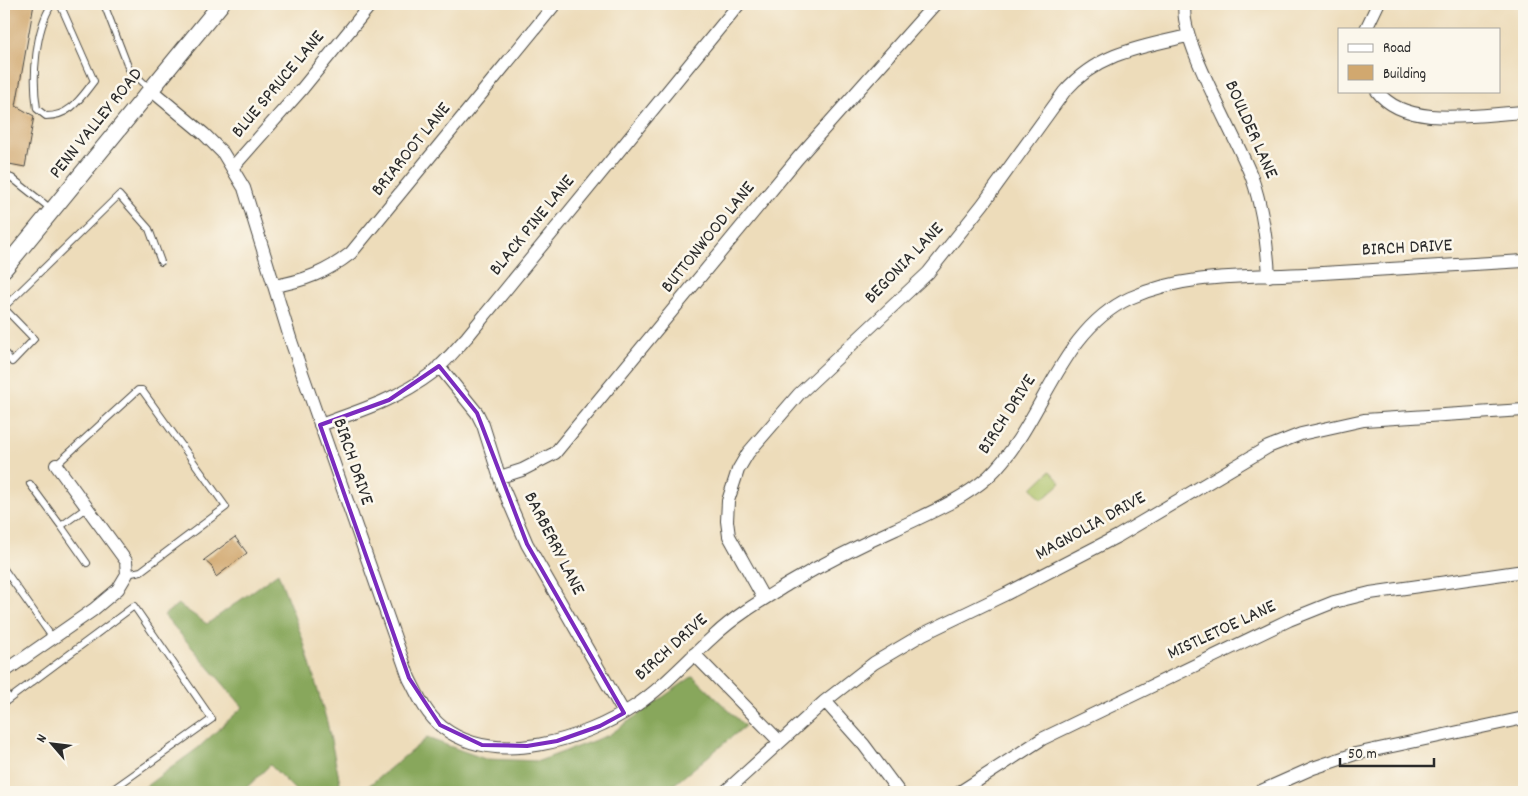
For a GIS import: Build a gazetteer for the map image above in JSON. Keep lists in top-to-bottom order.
{
  "streets": {
    "street": [
      "BLUE SPRUCE LANE",
      "PENN VALLEY ROAD",
      "BOULDER LANE",
      "BRIAROOT LANE",
      "BLACK PINE LANE",
      "BUTTONWOOD LANE",
      "BIRCH DRIVE",
      "BEGONIA LANE",
      "MAGNOLIA DRIVE",
      "BARBERRY LANE",
      "MISTLETOE LANE"
    ]
  },
  "crossings": [
    ["BLUE SPRUCE LANE", "BIRCH DRIVE"],
    ["PENN VALLEY ROAD", "BIRCH DRIVE"],
    ["BOULDER LANE", "BIRCH DRIVE"],
    ["BOULDER LANE", "BEGONIA LANE"],
    ["BRIAROOT LANE", "BIRCH DRIVE"],
    ["BLACK PINE LANE", "BIRCH DRIVE"],
    ["BLACK PINE LANE", "BARBERRY LANE"],
    ["BUTTONWOOD LANE", "BARBERRY LANE"],
    ["BIRCH DRIVE", "BEGONIA LANE"],
    ["BIRCH DRIVE", "BARBERRY LANE"]
  ],
  "legend": ["Road", "Building"],
  "scale_bar": "50 m",
  "north": "top left"
}
